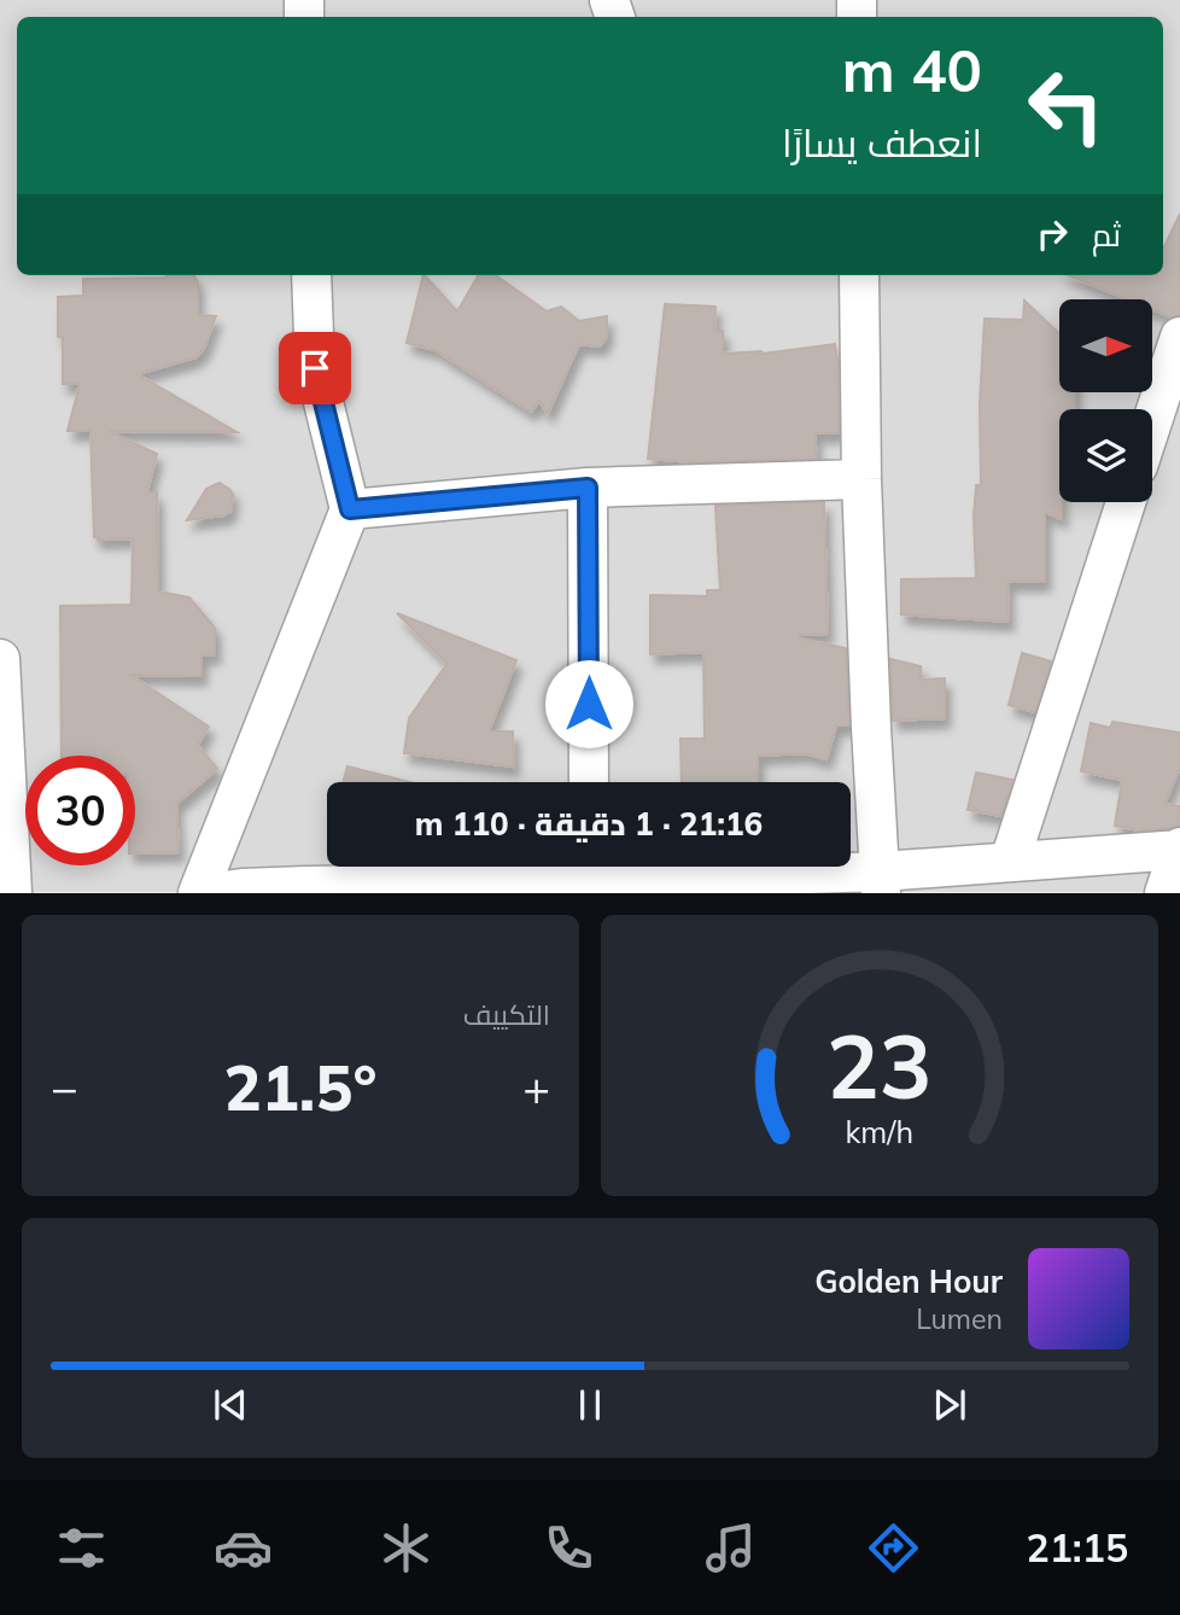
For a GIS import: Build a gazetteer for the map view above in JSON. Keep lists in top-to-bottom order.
{
  "north": "right",
  "page": {
    "turn": ["40 m", "انعطف يسارًا"],
    "then": "ثم",
    "limit": "30",
    "trip": "21:16 · 1 دقيقة · 110 m",
    "tile": "التكييف",
    "heat": ["−", "21.5°", "+"],
    "song": ["Golden Hour", "Lumen"],
    "tabs": "21:15",
    "gauge": ["23", "km/h"]
  }
}
